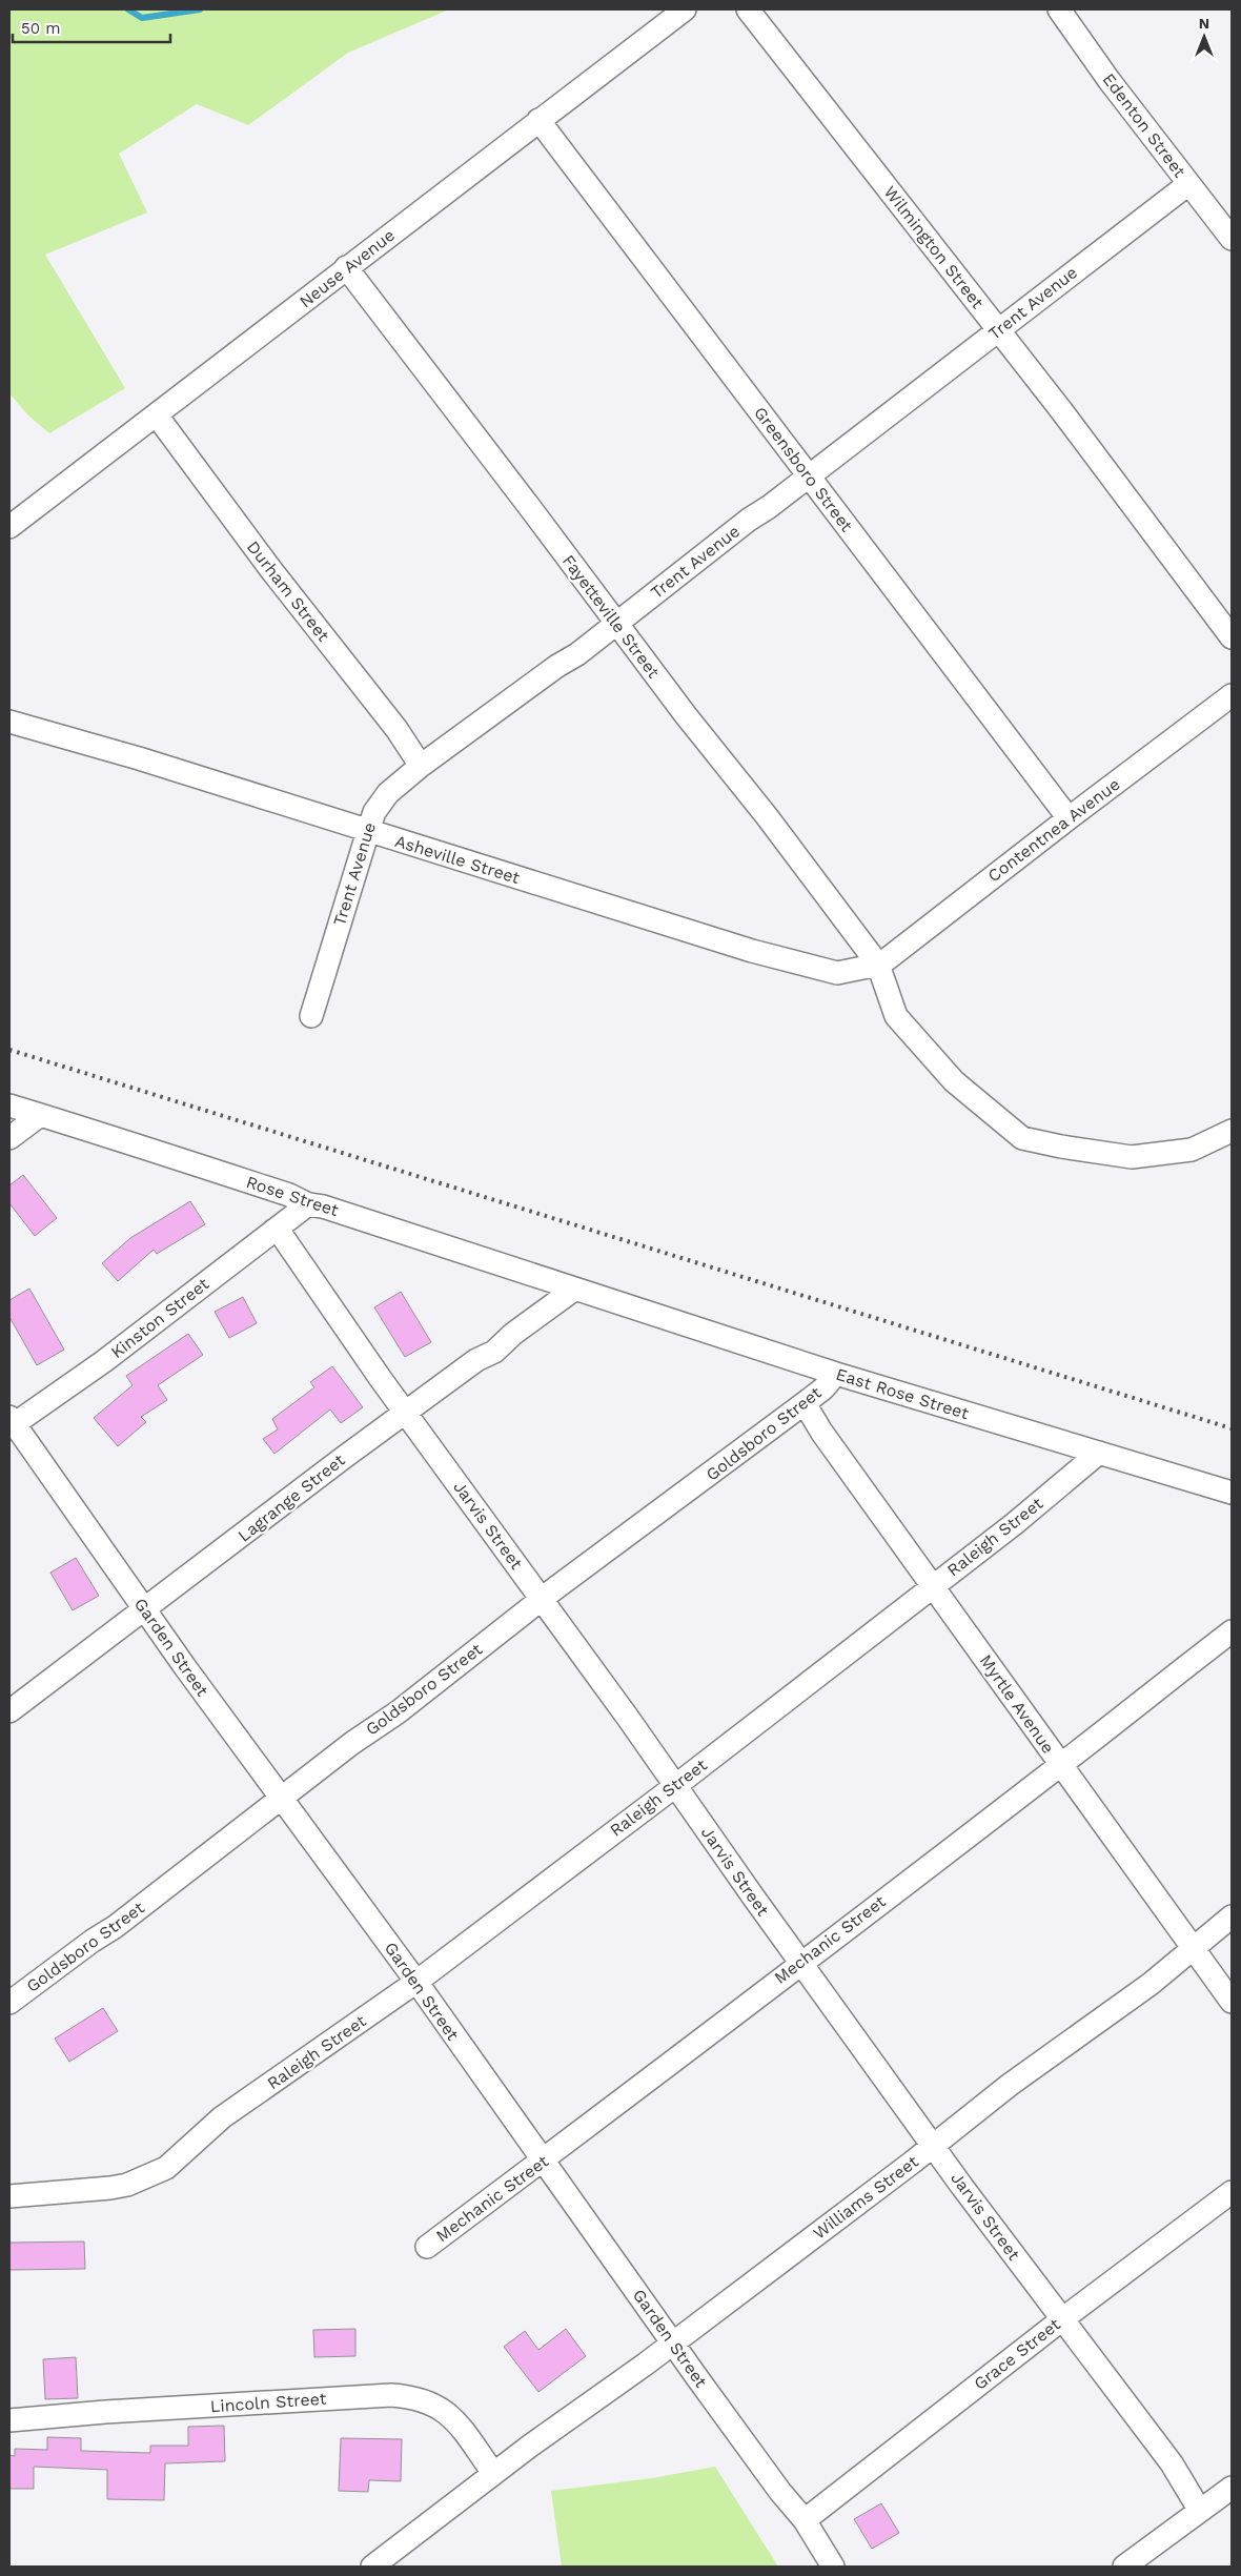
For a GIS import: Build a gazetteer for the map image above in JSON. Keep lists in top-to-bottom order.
{
  "streets": {
    "street": [
      "Edenton Street",
      "Wilmington Street",
      "Neuse Avenue",
      "Trent Avenue",
      "Greensboro Street",
      "Durham Street",
      "Fayetteville Street",
      "Contentnea Avenue",
      "Asheville Street",
      "Rose Street",
      "Kinston Street",
      "East Rose Street",
      "Goldsboro Street",
      "Lagrange Street",
      "Jarvis Street",
      "Raleigh Street",
      "Garden Street",
      "Myrtle Avenue",
      "Mechanic Street",
      "Williams Street",
      "Grace Street",
      "Lincoln Street"
    ]
  },
  "crossings": [
    ["Edenton Street", "Trent Avenue"],
    ["Wilmington Street", "Trent Avenue"],
    ["Neuse Avenue", "Greensboro Street"],
    ["Neuse Avenue", "Durham Street"],
    ["Neuse Avenue", "Fayetteville Street"],
    ["Trent Avenue", "Greensboro Street"],
    ["Trent Avenue", "Durham Street"],
    ["Trent Avenue", "Fayetteville Street"],
    ["Trent Avenue", "Asheville Street"],
    ["Greensboro Street", "Contentnea Avenue"],
    ["Fayetteville Street", "Contentnea Avenue"],
    ["Fayetteville Street", "Asheville Street"],
    ["Contentnea Avenue", "Asheville Street"],
    ["Rose Street", "Kinston Street"],
    ["Rose Street", "East Rose Street"],
    ["Rose Street", "Lagrange Street"],
    ["Kinston Street", "Jarvis Street"],
    ["Kinston Street", "Garden Street"],
    ["East Rose Street", "Goldsboro Street"],
    ["East Rose Street", "Lagrange Street"],
    ["East Rose Street", "Raleigh Street"],
    ["Goldsboro Street", "Jarvis Street"],
    ["Goldsboro Street", "Garden Street"],
    ["Goldsboro Street", "Myrtle Avenue"],
    ["Lagrange Street", "Jarvis Street"],
    ["Lagrange Street", "Garden Street"],
    ["Jarvis Street", "Raleigh Street"],
    ["Jarvis Street", "Mechanic Street"],
    ["Jarvis Street", "Williams Street"],
    ["Jarvis Street", "Grace Street"],
    ["Raleigh Street", "Garden Street"],
    ["Raleigh Street", "Myrtle Avenue"],
    ["Garden Street", "Mechanic Street"],
    ["Garden Street", "Williams Street"],
    ["Garden Street", "Grace Street"],
    ["Myrtle Avenue", "Mechanic Street"],
    ["Myrtle Avenue", "Williams Street"],
    ["Williams Street", "Lincoln Street"]
  ],
  "scale_bar": "50 m",
  "north": "top"
}
